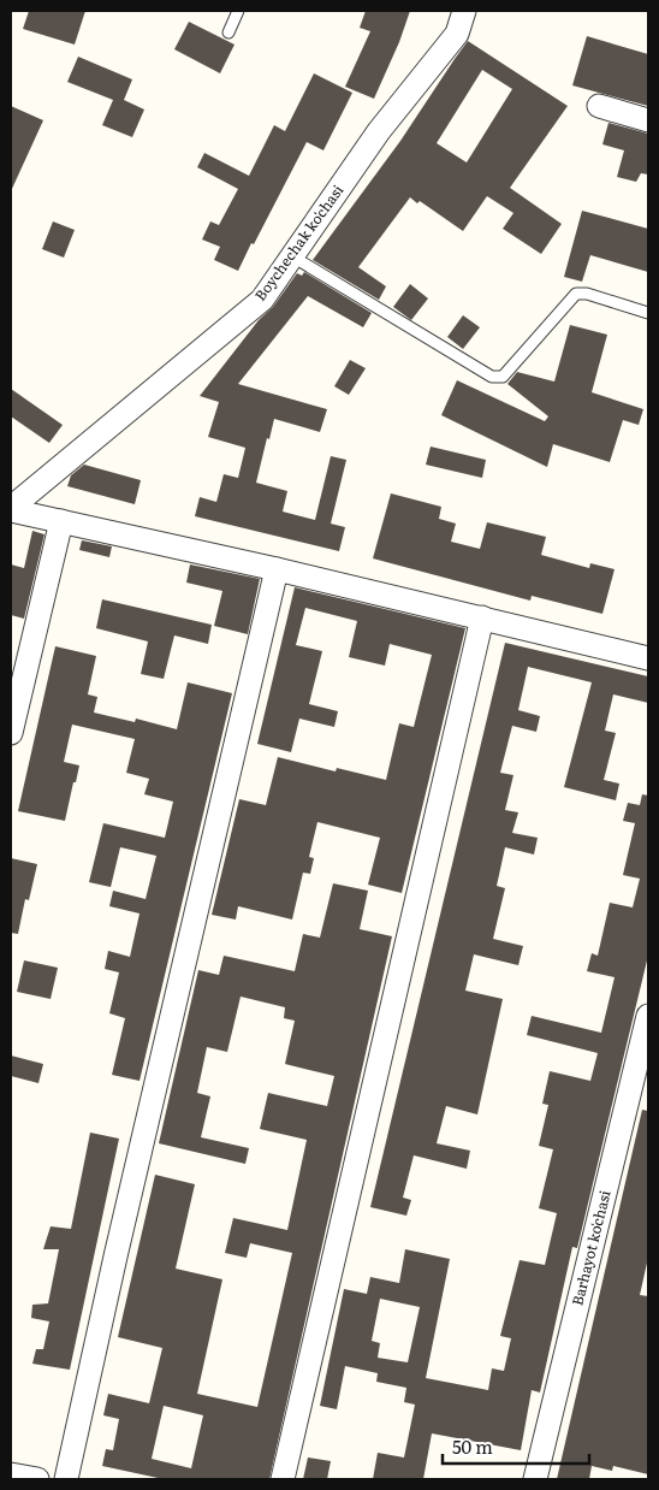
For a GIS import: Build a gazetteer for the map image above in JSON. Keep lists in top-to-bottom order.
{
  "streets": {
    "street": ["Boychechak koʻchasi", "Barhayot koʻchasi"]
  },
  "scale_bar": "50 m"
}
